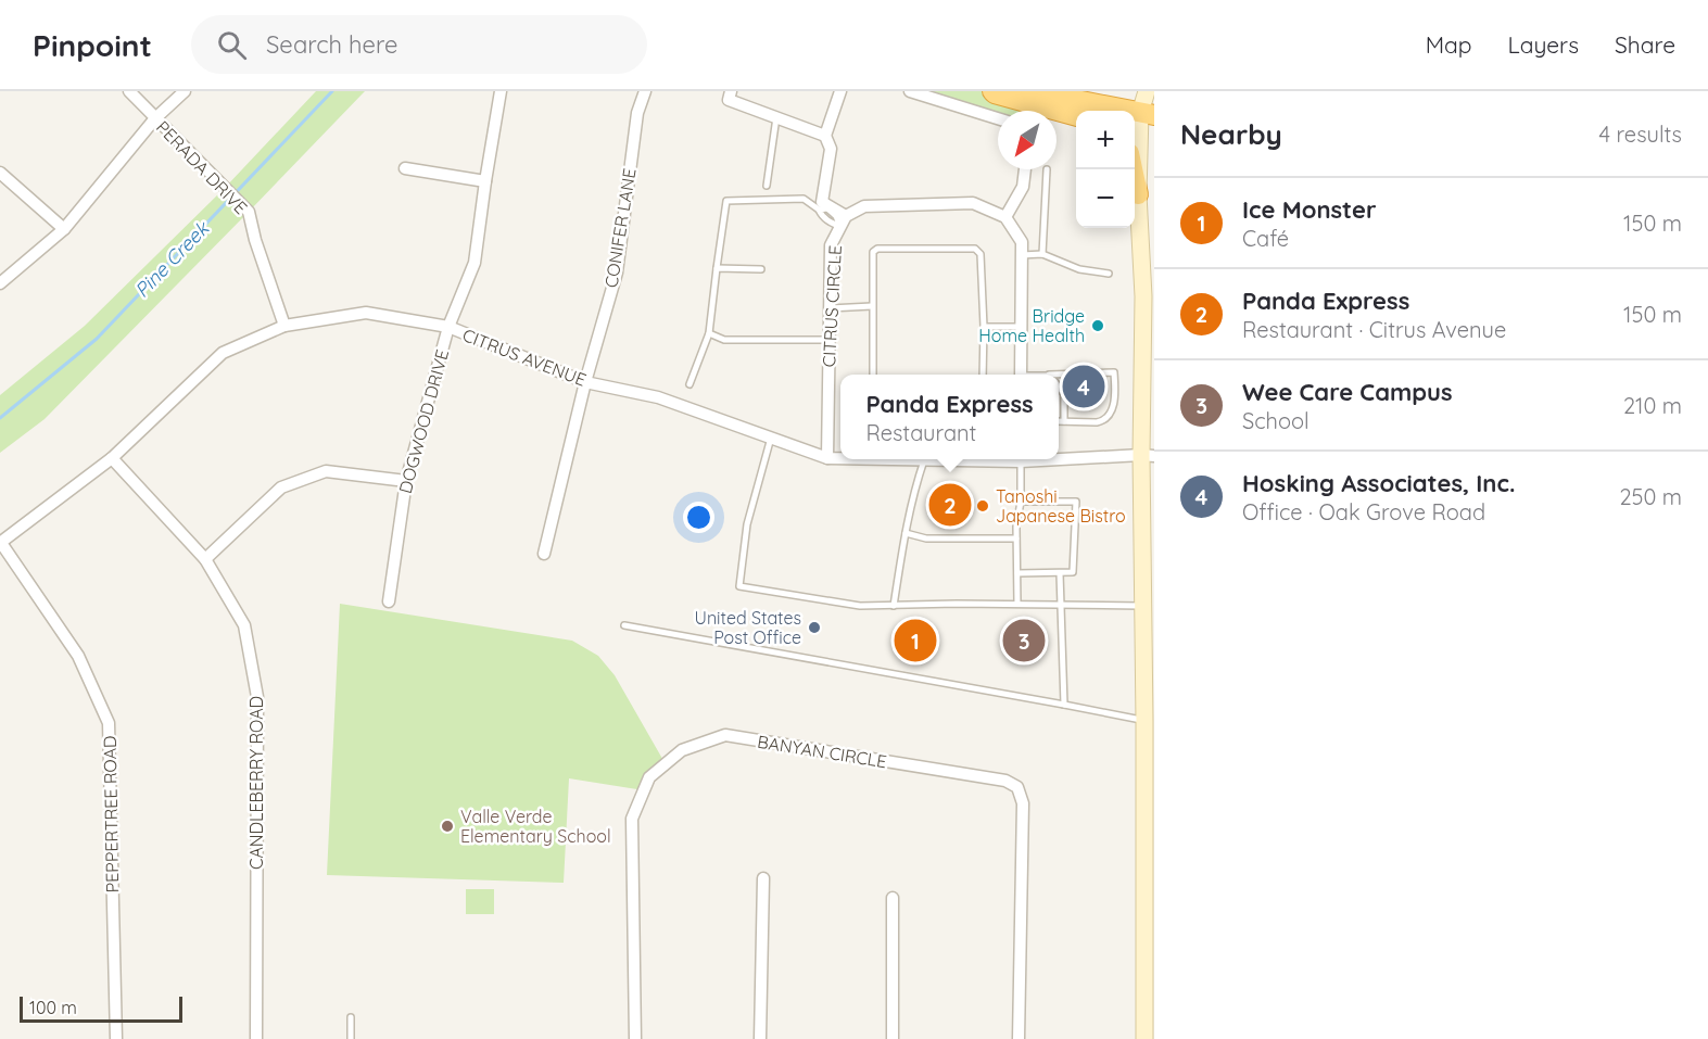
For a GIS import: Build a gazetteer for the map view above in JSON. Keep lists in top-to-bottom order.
{
  "streets": {
    "street": [
      "PERADA DRIVE",
      "CONIFER LANE",
      "CITRUS CIRCLE",
      "CITRUS AVENUE",
      "DOGWOOD DRIVE",
      "BANYAN CIRCLE",
      "CANDLEBERRY ROAD",
      "PEPPERTREE ROAD"
    ]
  },
  "crossings": [
    ["PERADA DRIVE", "CITRUS AVENUE"],
    ["CONIFER LANE", "CITRUS AVENUE"],
    ["CITRUS CIRCLE", "CITRUS AVENUE"],
    ["CITRUS AVENUE", "DOGWOOD DRIVE"],
    ["CITRUS AVENUE", "CANDLEBERRY ROAD"],
    ["CITRUS AVENUE", "PEPPERTREE ROAD"]
  ],
  "water": ["Pine Creek"],
  "places": [
    "Bridge Home Health",
    "Tanoshi Japanese Bistro",
    "United States Post Office",
    "Valle Verde Elementary School"
  ],
  "scale_bar": "100 m",
  "north": "bottom left",
  "page": {
    "header": "Pinpoint",
    "search": "Search here",
    "nav": ["Map", "Layers", "Share"],
    "heading": ["Nearby", "4 results"],
    "map_buttons": ["+", "−"],
    "list": [
      {
        "mark": "1",
        "name": "Ice Monster",
        "note": "Café",
        "value": "150 m"
      },
      {
        "mark": "2",
        "name": "Panda Express",
        "note": "Restaurant · Citrus Avenue",
        "value": "150 m"
      },
      {
        "mark": "3",
        "name": "Wee Care Campus",
        "note": "School",
        "value": "210 m"
      },
      {
        "mark": "4",
        "name": "Hosking Associates, Inc.",
        "note": "Office · Oak Grove Road",
        "value": "250 m"
      }
    ],
    "pins": [
      "4",
      "2",
      "1",
      "3"
    ],
    "popup": ["Panda Express", "Restaurant"],
    "scale": "100 m"
  }
}
